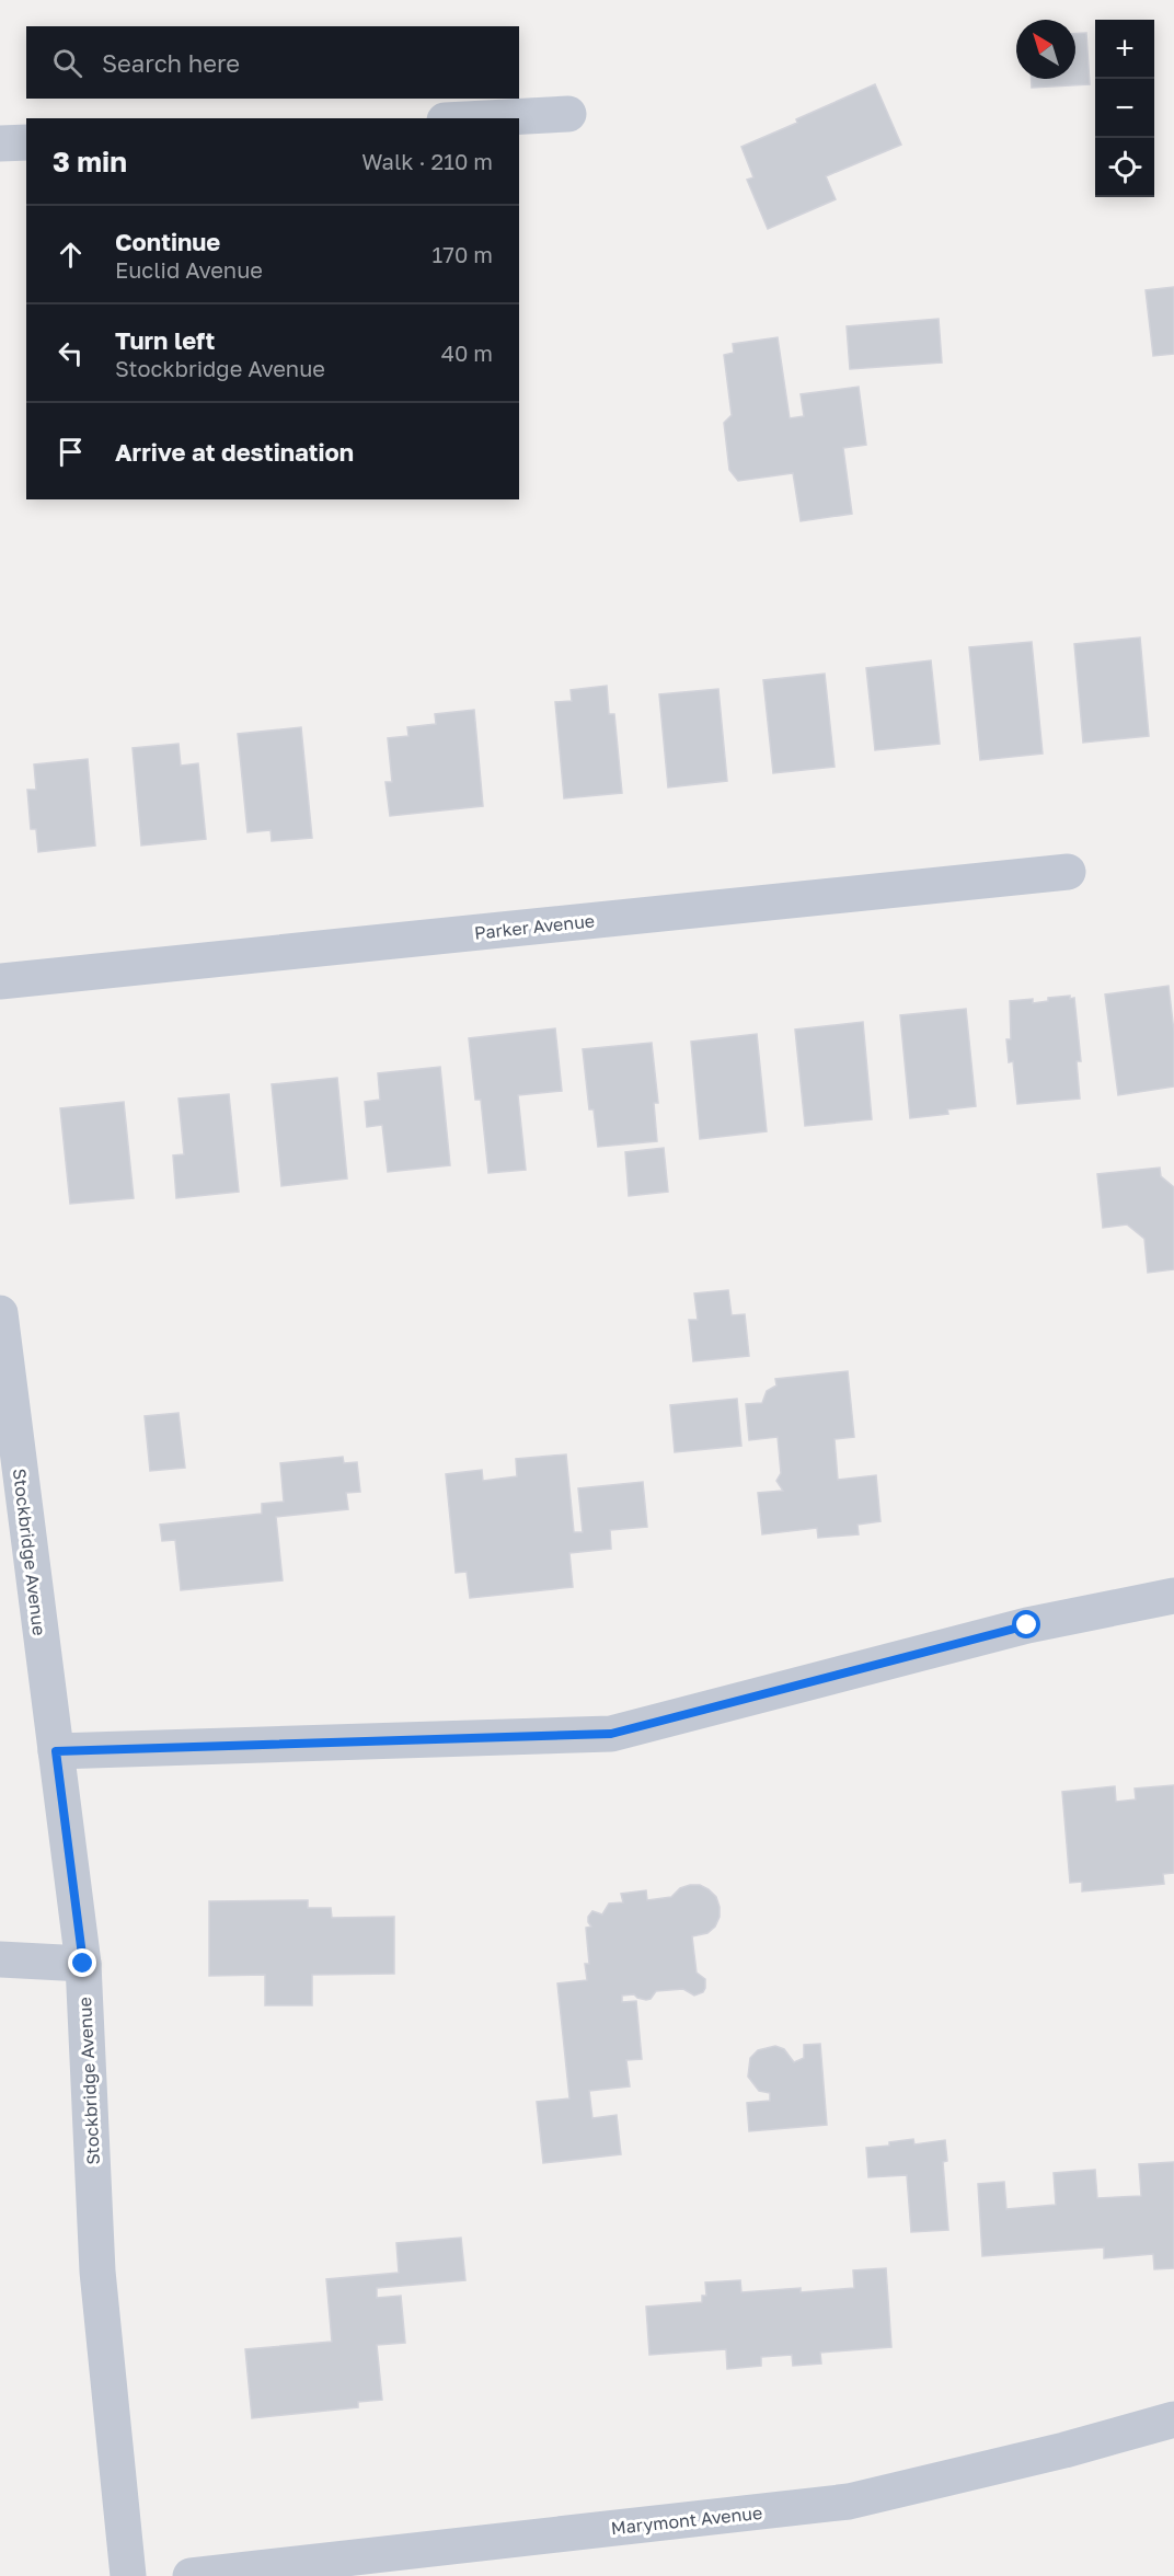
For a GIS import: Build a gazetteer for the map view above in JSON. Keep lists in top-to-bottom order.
{
  "streets": {
    "street": ["Parker Avenue", "Stockbridge Avenue", "Marymont Avenue"]
  },
  "north": "top left",
  "page": {
    "map_buttons": ["+", "−"],
    "search": "Search here",
    "heading": ["3 min", "Walk · 210 m"],
    "list": [
      ["Continue", "Euclid Avenue", "170 m"],
      ["Turn left", "Stockbridge Avenue", "40 m"],
      "Arrive at destination"
    ]
  }
}
